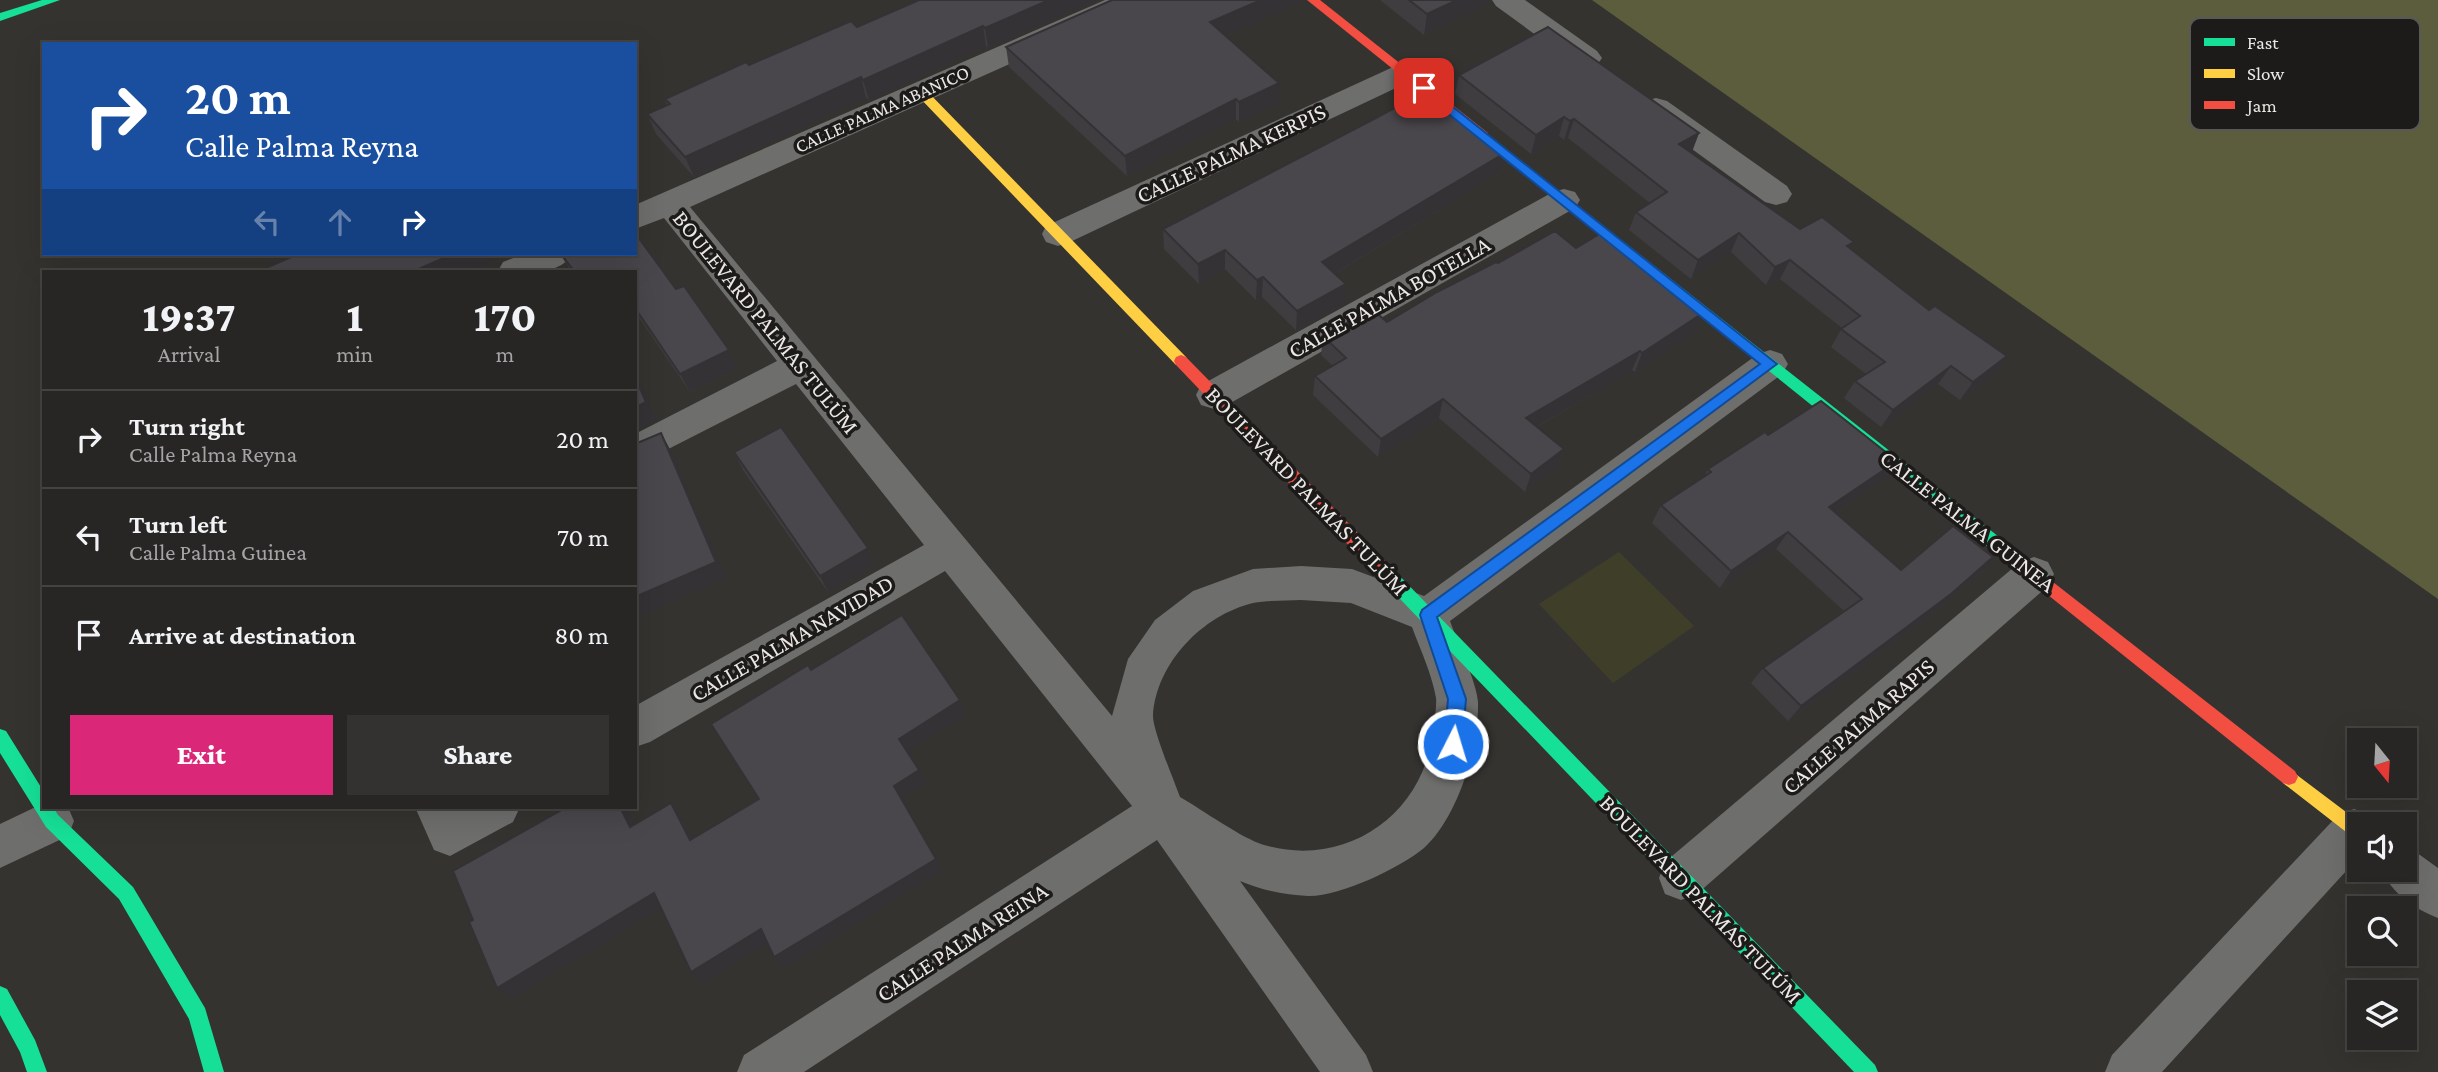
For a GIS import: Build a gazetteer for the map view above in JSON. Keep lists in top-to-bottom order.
{
  "streets": {
    "street": [
      "CALLE PALMA ABANICO",
      "CALLE PALMA KERPIS",
      "CALLE PALMA BOTELLA",
      "BOULEVARD PALMAS TULÚM",
      "CALLE PALMA GUINEA",
      "CALLE PALMA NAVIDAD",
      "CALLE PALMA RAPIS",
      "CALLE PALMA REINA"
    ]
  },
  "crossings": [
    ["CALLE PALMA ABANICO", "BOULEVARD PALMAS TULÚM"],
    ["CALLE PALMA KERPIS", "BOULEVARD PALMAS TULÚM"],
    ["CALLE PALMA KERPIS", "CALLE PALMA GUINEA"],
    ["CALLE PALMA BOTELLA", "BOULEVARD PALMAS TULÚM"],
    ["CALLE PALMA BOTELLA", "CALLE PALMA GUINEA"],
    ["BOULEVARD PALMAS TULÚM", "CALLE PALMA NAVIDAD"],
    ["BOULEVARD PALMAS TULÚM", "CALLE PALMA RAPIS"],
    ["BOULEVARD PALMAS TULÚM", "CALLE PALMA REINA"],
    ["CALLE PALMA GUINEA", "CALLE PALMA RAPIS"]
  ],
  "legend": ["Fast", "Slow", "Jam"],
  "north": "bottom",
  "page": {
    "turn": ["20 m", "Calle Palma Reyna"],
    "eta": [
      "19:37",
      "Arrival",
      "1",
      "min",
      "170",
      "m"
    ],
    "list": [
      {
        "name": "Turn right",
        "note": "Calle Palma Reyna",
        "value": "20 m"
      },
      {
        "name": "Turn left",
        "note": "Calle Palma Guinea",
        "value": "70 m"
      },
      {
        "name": "Arrive at destination",
        "value": "80 m"
      }
    ],
    "buttons": ["Exit", "Share"]
  }
}
